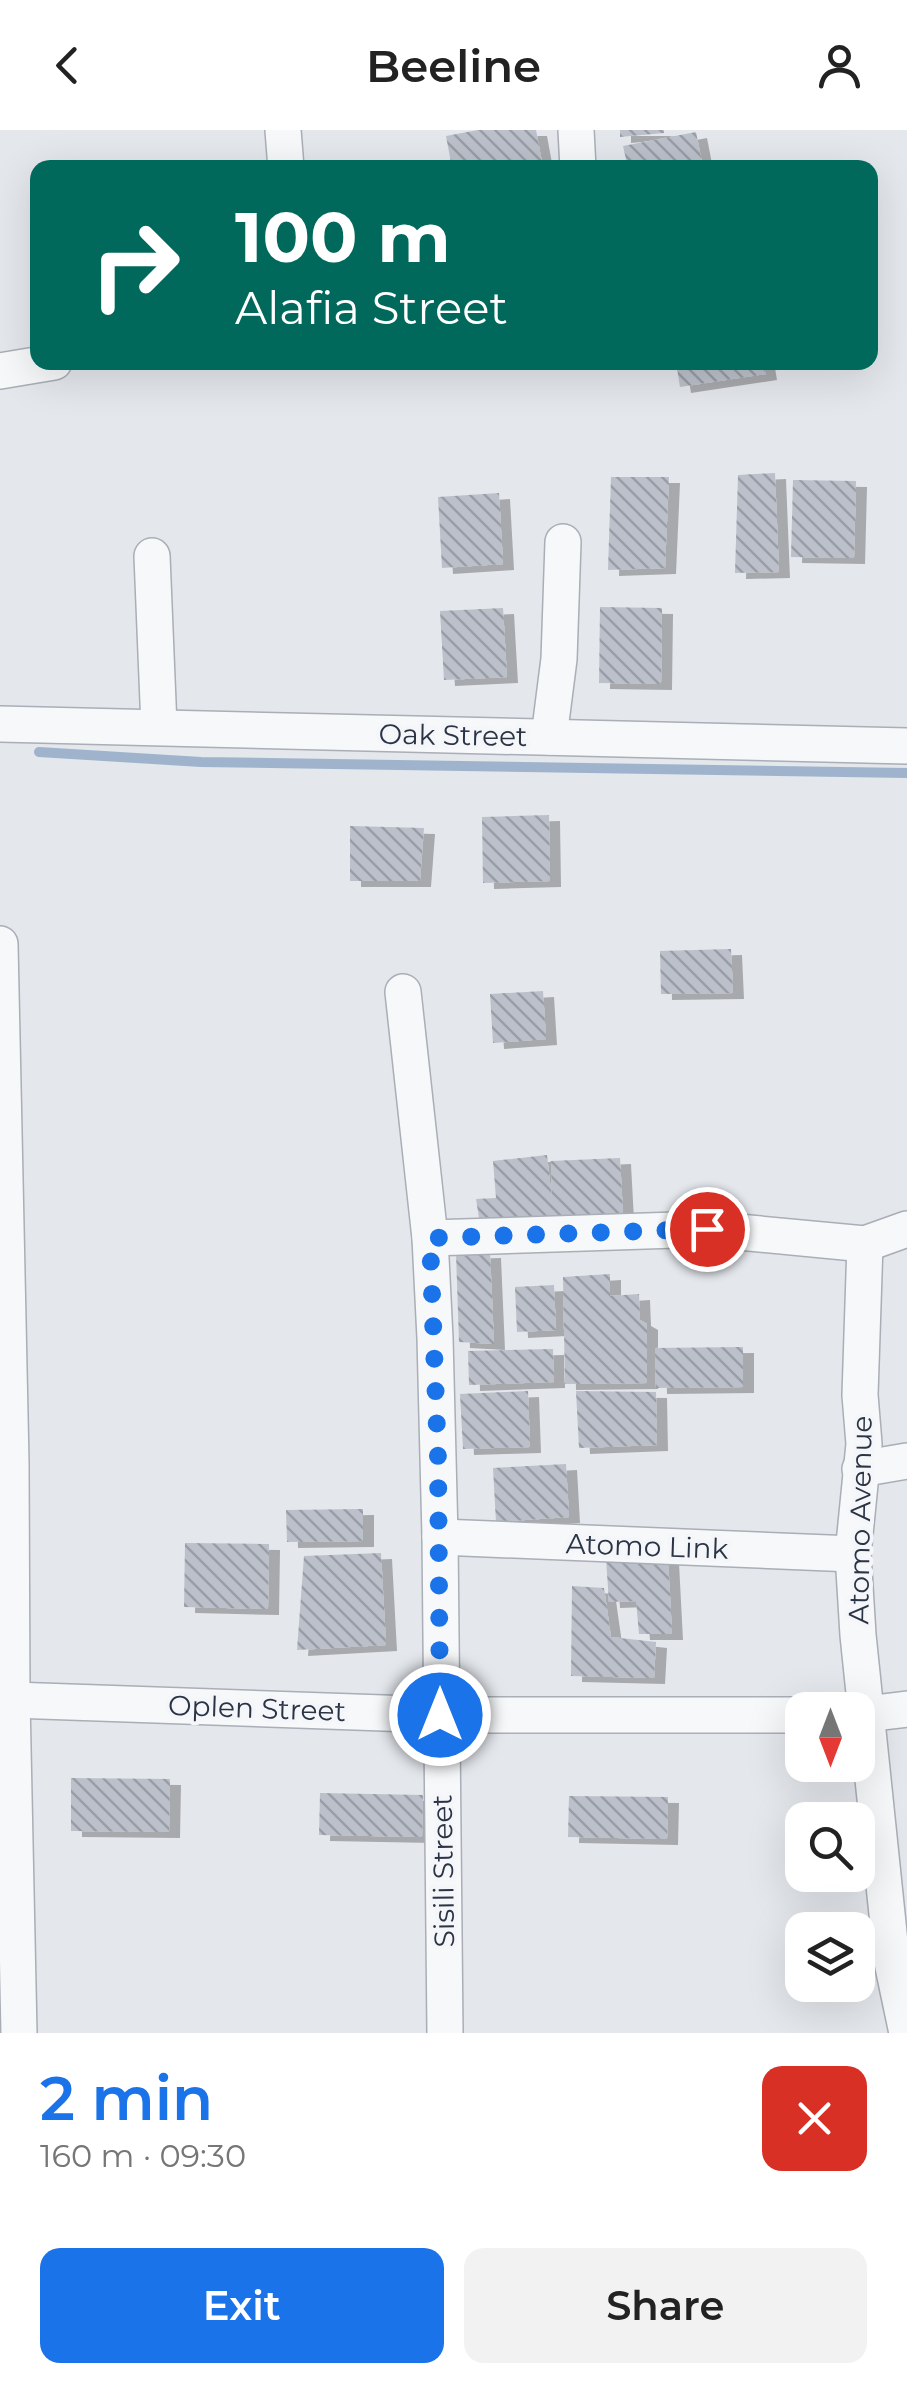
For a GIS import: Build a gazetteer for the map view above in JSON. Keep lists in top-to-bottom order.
{
  "streets": {
    "street": [
      "Oak Street",
      "Atomo Avenue",
      "Atomo Link",
      "Oplen Street",
      "Sisili Street"
    ]
  },
  "crossings": [
    ["Atomo Avenue", "Atomo Link"],
    ["Atomo Link", "Sisili Street"],
    ["Oplen Street", "Sisili Street"]
  ],
  "north": "bottom",
  "page": {
    "header": "Beeline",
    "turn": ["100 m", "Alafia Street"],
    "heading": ["2 min", "160 m · 09:30"],
    "buttons": ["Exit", "Share"]
  }
}
